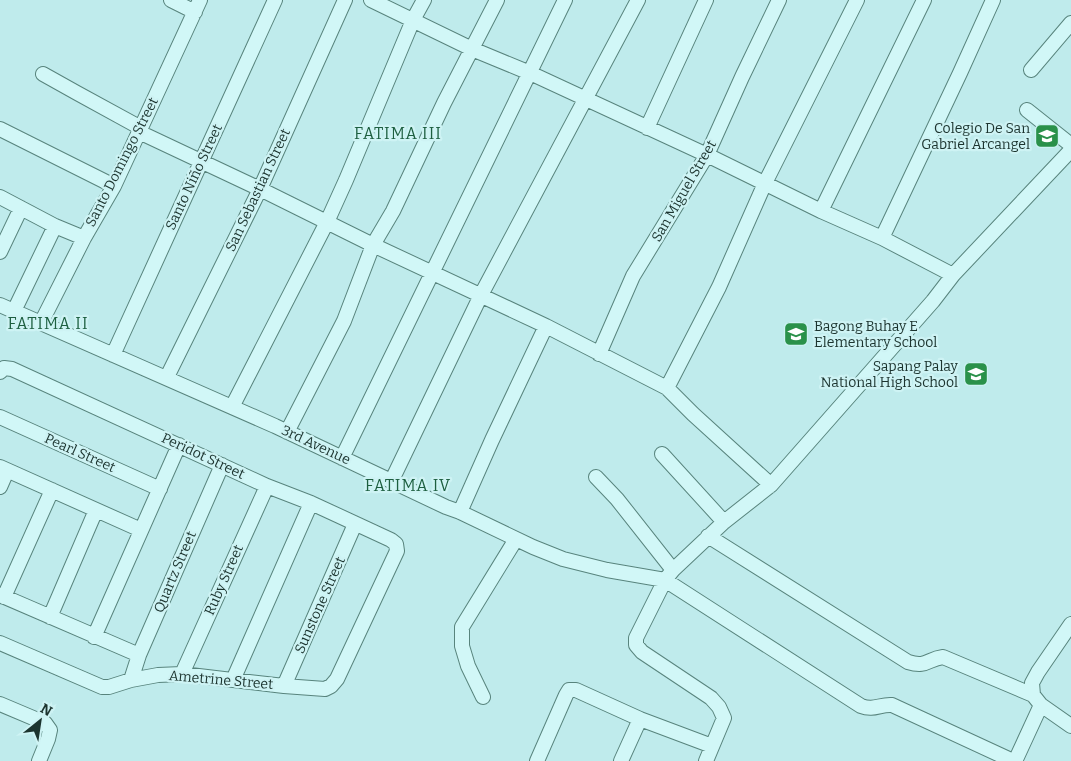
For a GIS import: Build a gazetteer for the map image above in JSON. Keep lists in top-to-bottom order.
{
  "streets": {
    "street": [
      "Santo Domingo Street",
      "Santo Niño Street",
      "San Sebastian Street",
      "San Miguel Street",
      "3rd Avenue",
      "Pearl Street",
      "Peridot Street",
      "Quartz Street",
      "Ruby Street",
      "Sunstone Street",
      "Ametrine Street"
    ]
  },
  "crossings": [
    ["Santo Domingo Street", "3rd Avenue"],
    ["Santo Niño Street", "3rd Avenue"],
    ["San Sebastian Street", "3rd Avenue"],
    ["Peridot Street", "Quartz Street"],
    ["Peridot Street", "Ruby Street"],
    ["Peridot Street", "Sunstone Street"],
    ["Peridot Street", "Ametrine Street"],
    ["Quartz Street", "Ametrine Street"],
    ["Ruby Street", "Ametrine Street"],
    ["Sunstone Street", "Ametrine Street"]
  ],
  "districts": ["FATIMA III", "FATIMA II", "FATIMA IV"],
  "places": {
    "school or university": ["Colegio De San Gabriel Arcangel", "Bagong Buhay E Elementary School", "Sapang Palay National High School"]
  },
  "north": "top right"
}
